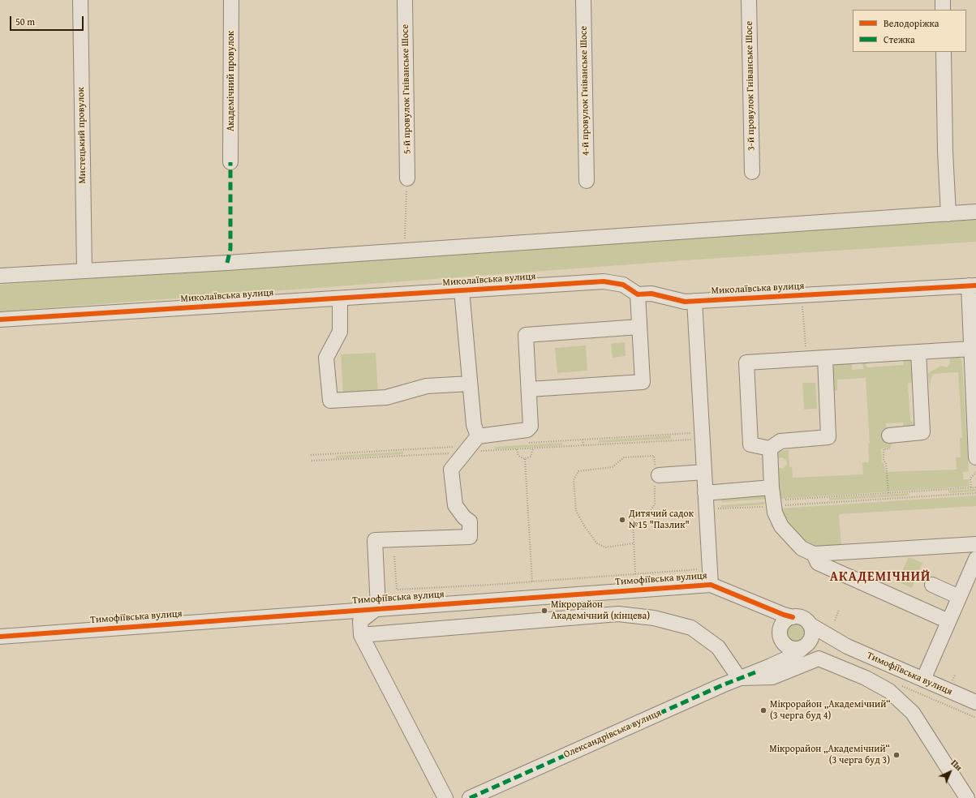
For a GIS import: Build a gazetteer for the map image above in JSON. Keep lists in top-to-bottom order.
{
  "streets": {
    "street": [
      "Академічний провулок",
      "3-й провулок Гніванське Шосе",
      "5-й провулок Гніванське Шосе",
      "4-й провулок Гніванське Шосе",
      "Мистецький провулок",
      "Миколаївська вулиця",
      "Тимофіївська вулиця",
      "Олександрівська вулиця"
    ]
  },
  "crossings": [
    ["Тимофіївська вулиця", "Олександрівська вулиця"]
  ],
  "districts": ["АКАДЕМІЧНИЙ"],
  "places": [
    "Дитячий садок №15 \"Пазлик\"",
    "Мікрорайон Академічний (кінцева)",
    "Мікрорайон „Академічний“ (3 черга буд 4)",
    "Мікрорайон „Академічний“ (3 черга буд 3)"
  ],
  "legend": ["Велодоріжка", "Стежка"],
  "scale_bar": "50 m",
  "north": "top right"
}
